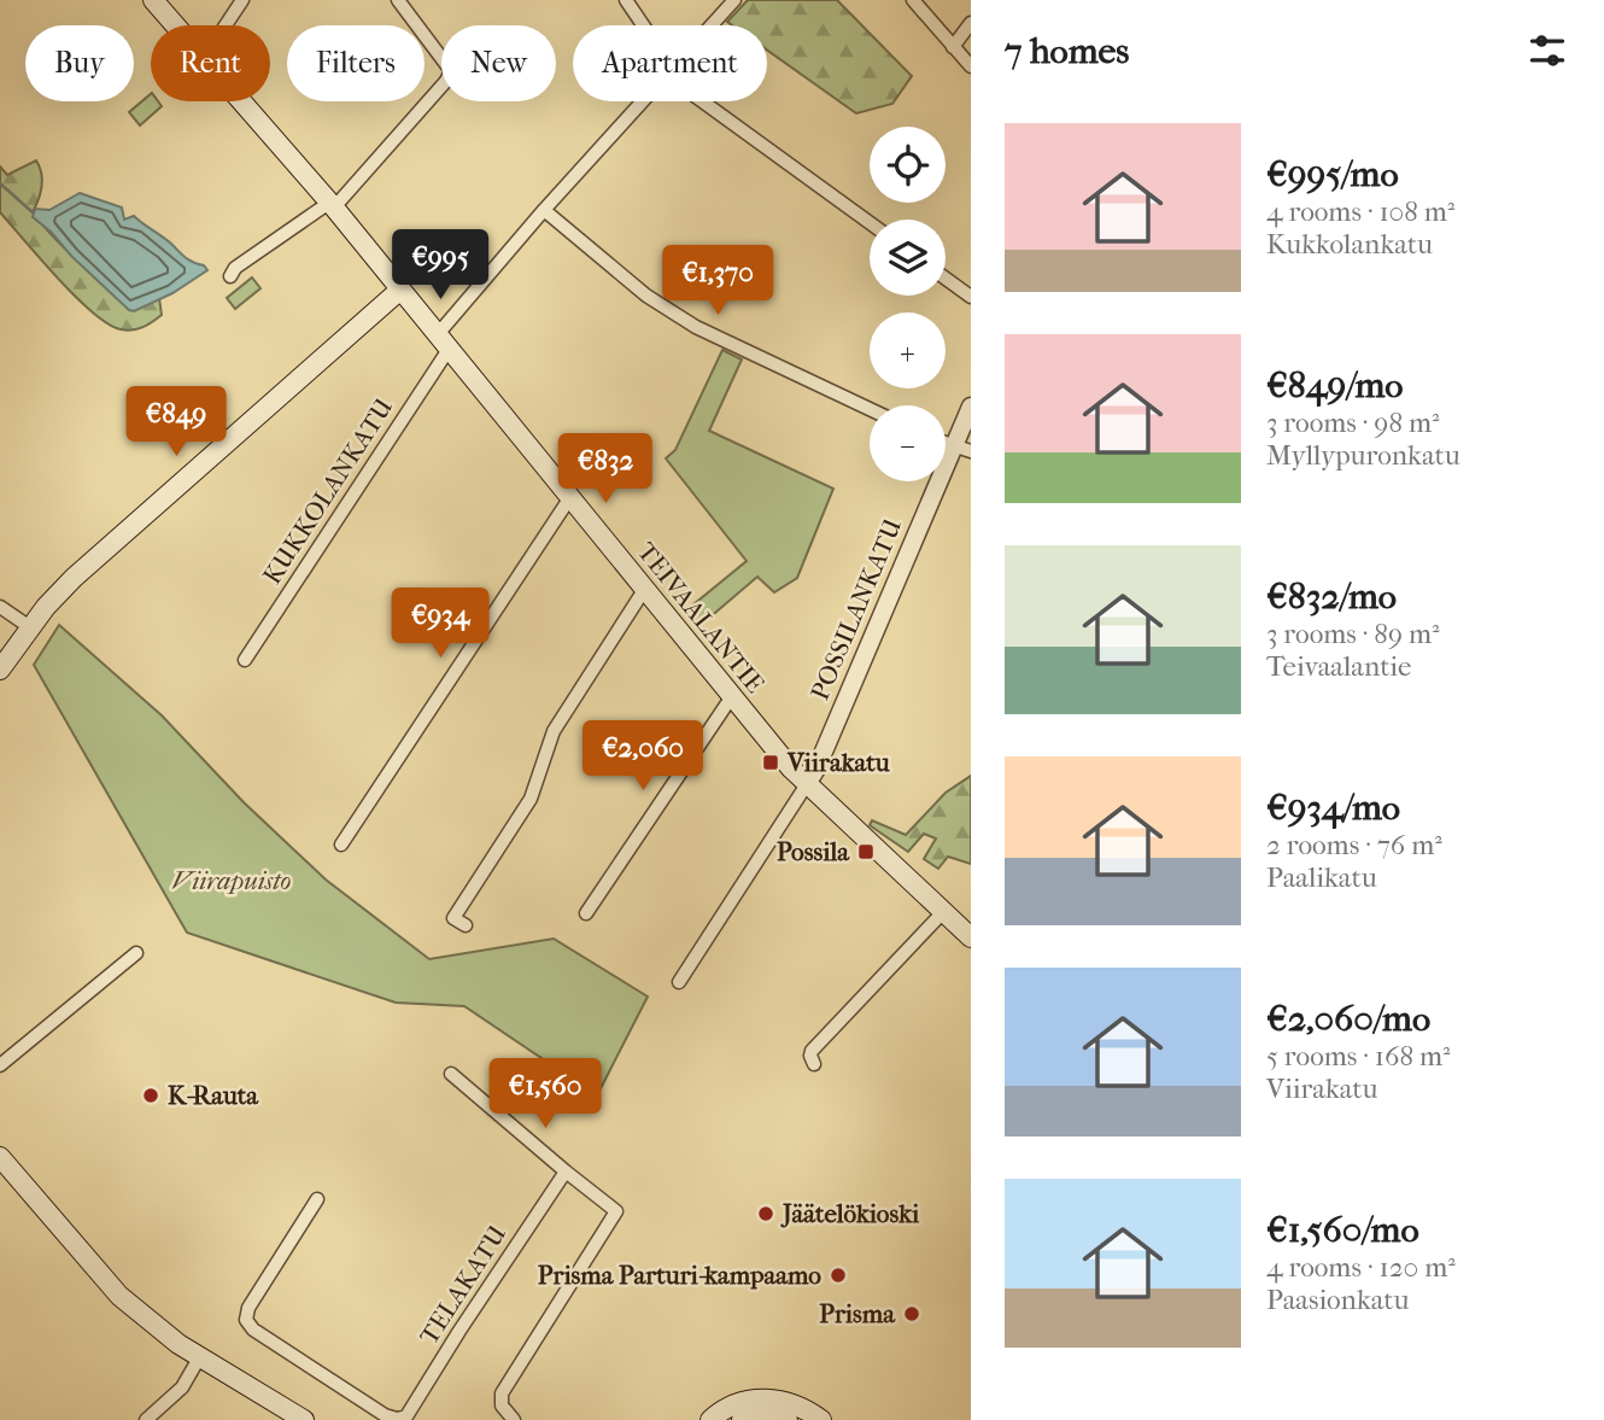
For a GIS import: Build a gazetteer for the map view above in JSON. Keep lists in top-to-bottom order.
{
  "streets": {
    "main road": ["TEIVAALANTIE"],
    "street": ["KUKKOLANKATU", "POSSILANKATU", "TELAKATU"]
  },
  "crossings": [
    ["KUKKOLANKATU", "TEIVAALANTIE"],
    ["POSSILANKATU", "TEIVAALANTIE"]
  ],
  "parks": ["Viirapuisto"],
  "places": {
    "transit": ["Viirakatu", "Possila"],
    "other": [
      "K-Rauta",
      "Jäätelökioski",
      "Prisma Parturi-kampaamo",
      "Prisma"
    ]
  },
  "page": {
    "heading": "7 homes",
    "chip": [
      "Buy",
      "Rent",
      "Filters",
      "New",
      "Apartment"
    ],
    "list": [
      {
        "name": "€995/mo",
        "note": "4 rooms · 108 m² · Kukkolankatu"
      },
      {
        "name": "€849/mo",
        "note": "3 rooms · 98 m² · Myllypuronkatu"
      },
      {
        "name": "€832/mo",
        "note": "3 rooms · 89 m² · Teivaalantie"
      },
      {
        "name": "€934/mo",
        "note": "2 rooms · 76 m² · Paalikatu"
      },
      {
        "name": "€2,060/mo",
        "note": "5 rooms · 168 m² · Viirakatu"
      },
      {
        "name": "€1,560/mo",
        "note": "4 rooms · 120 m² · Paasionkatu"
      }
    ],
    "map_buttons": ["+", "−"],
    "price": [
      "€995",
      "€1,370",
      "€849",
      "€832",
      "€934",
      "€2,060",
      "€1,560"
    ]
  }
}
